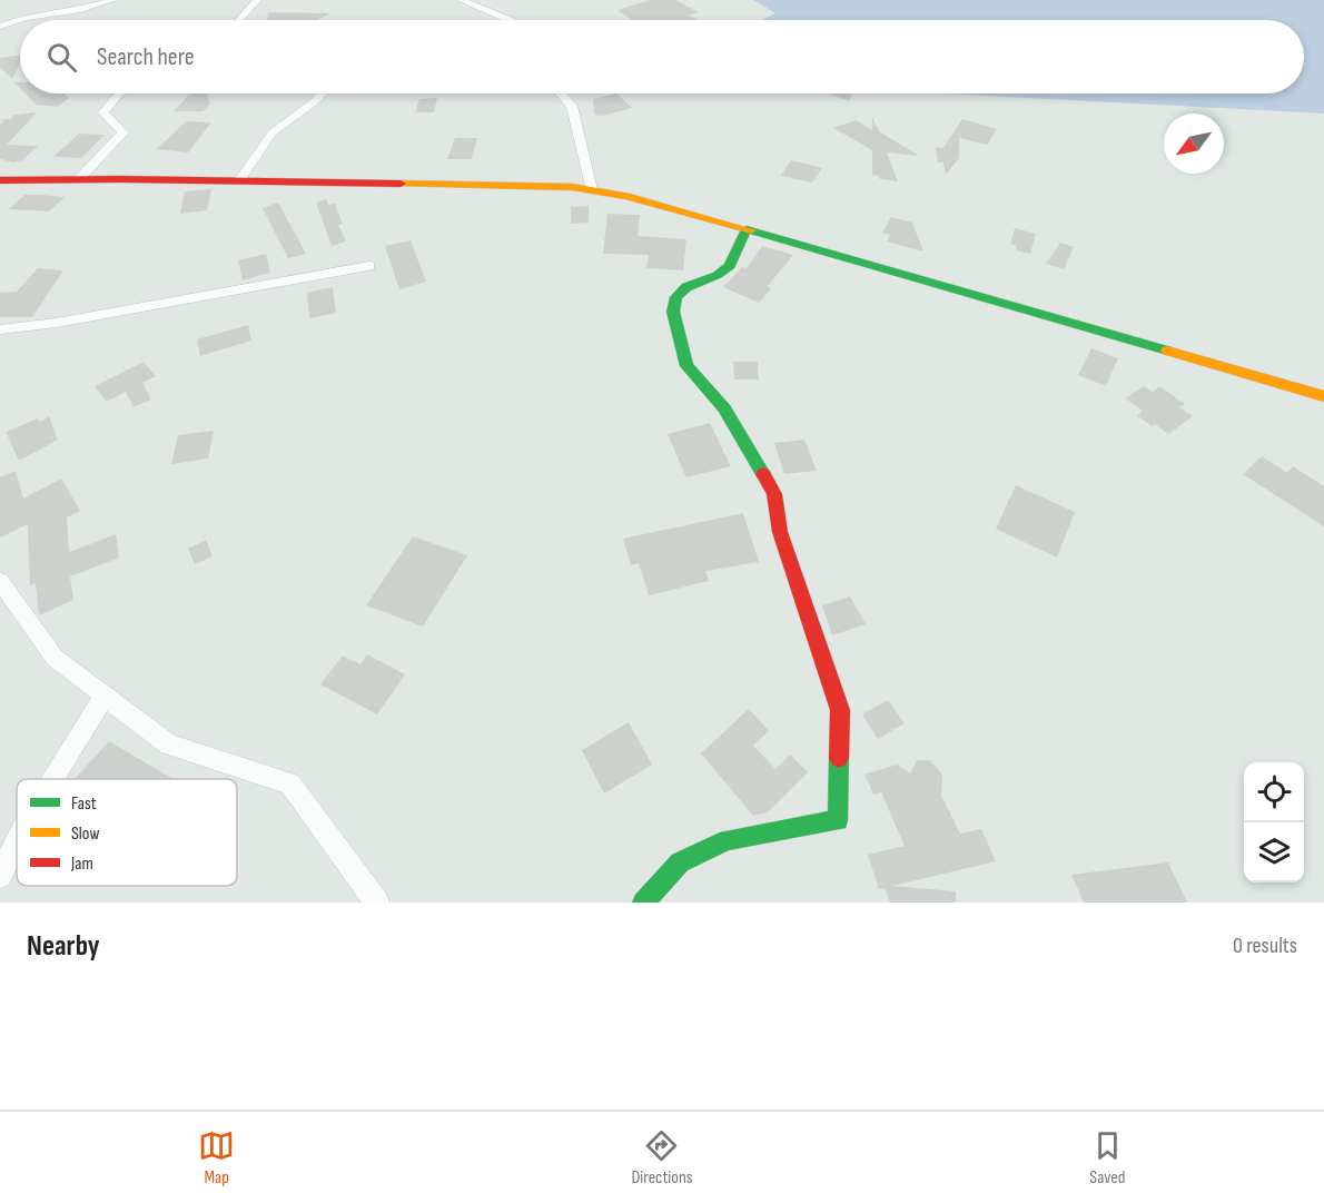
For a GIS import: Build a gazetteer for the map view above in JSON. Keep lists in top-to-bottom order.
{
  "legend": ["Fast", "Slow", "Jam"],
  "north": "bottom left",
  "page": {
    "search": "Search here",
    "heading": ["Nearby", "0 results"],
    "nav": ["Map", "Directions", "Saved"]
  }
}
